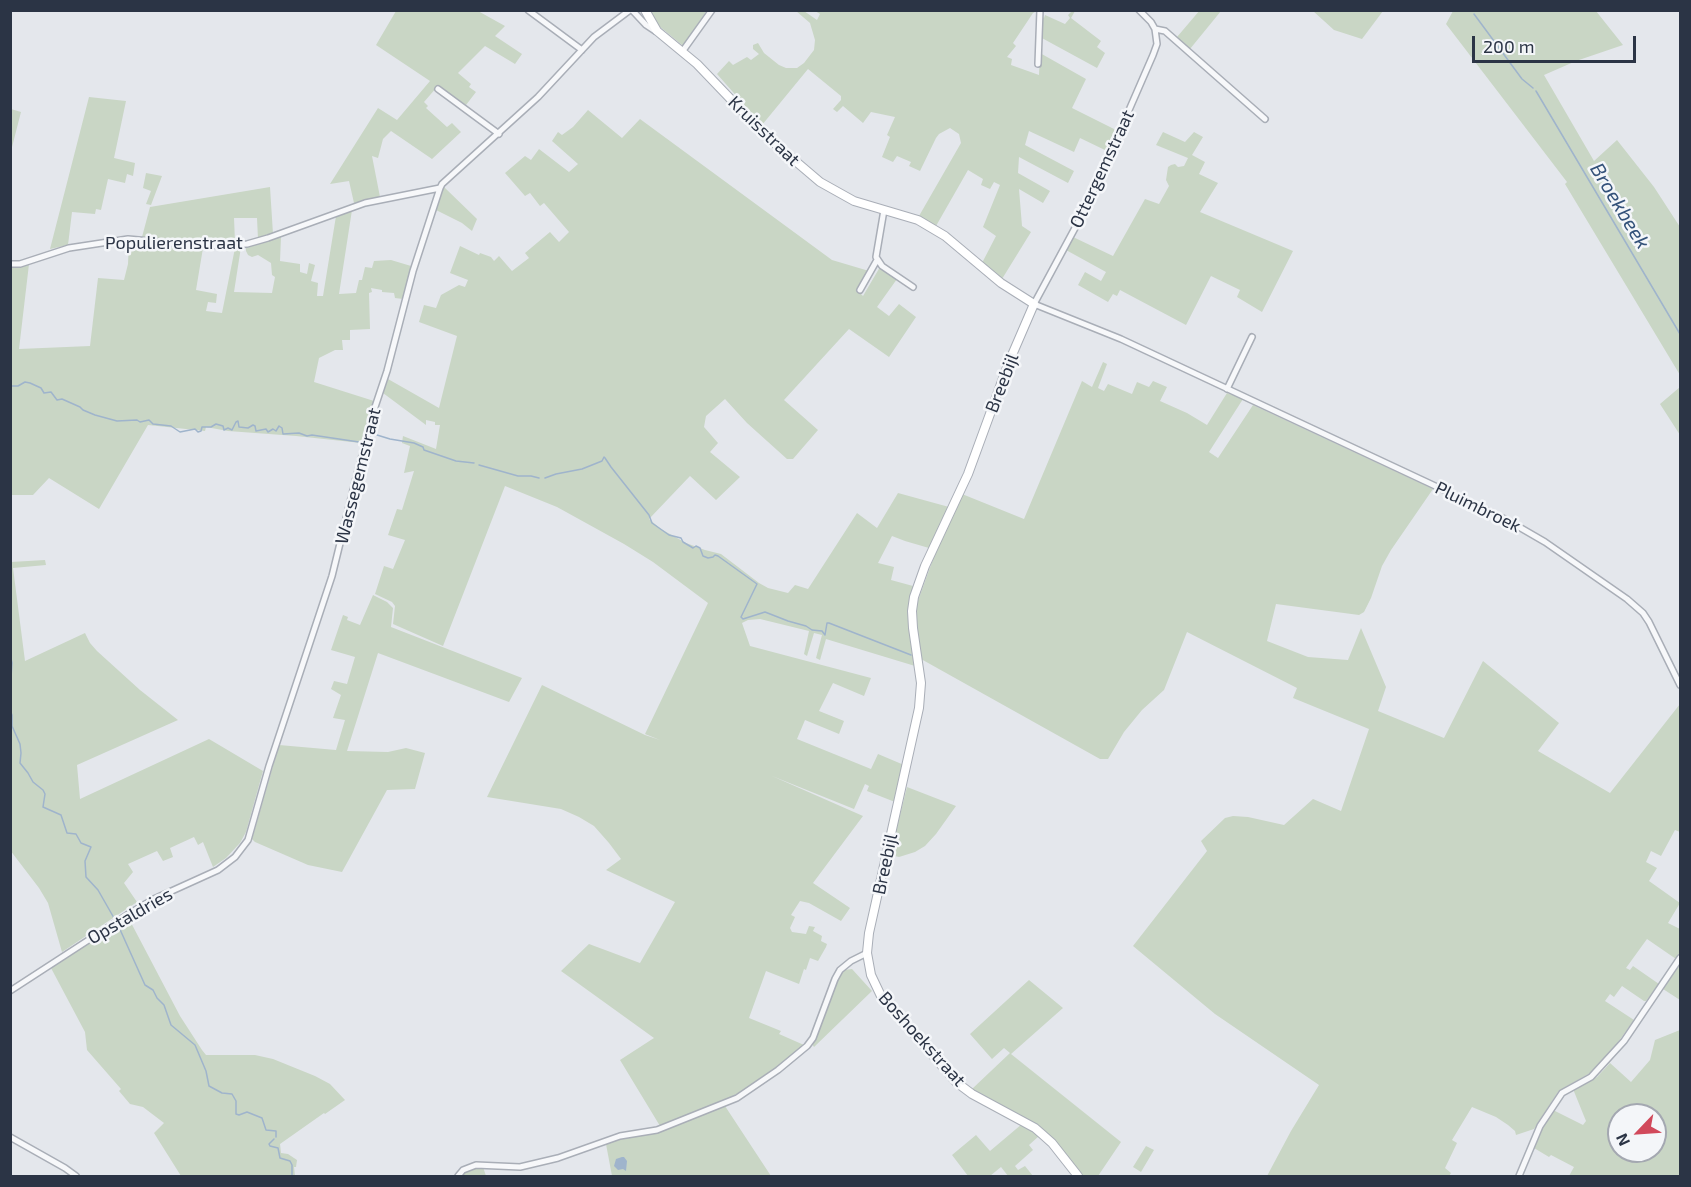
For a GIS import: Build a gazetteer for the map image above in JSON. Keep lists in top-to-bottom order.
{
  "streets": {
    "street": [
      "Kruisstraat",
      "Ottergemstraat",
      "Populierenstraat",
      "Breebijl",
      "Wassegemstraat",
      "Pluimbroek",
      "Opstaldries",
      "Boshoekstraat"
    ]
  },
  "crossings": [
    ["Kruisstraat", "Ottergemstraat"],
    ["Kruisstraat", "Breebijl"],
    ["Kruisstraat", "Wassegemstraat"],
    ["Kruisstraat", "Pluimbroek"],
    ["Ottergemstraat", "Breebijl"],
    ["Ottergemstraat", "Pluimbroek"],
    ["Populierenstraat", "Wassegemstraat"],
    ["Breebijl", "Pluimbroek"],
    ["Breebijl", "Boshoekstraat"],
    ["Wassegemstraat", "Opstaldries"]
  ],
  "water": ["Broekbeek"],
  "scale_bar": "200 m",
  "north": "bottom left"
}
